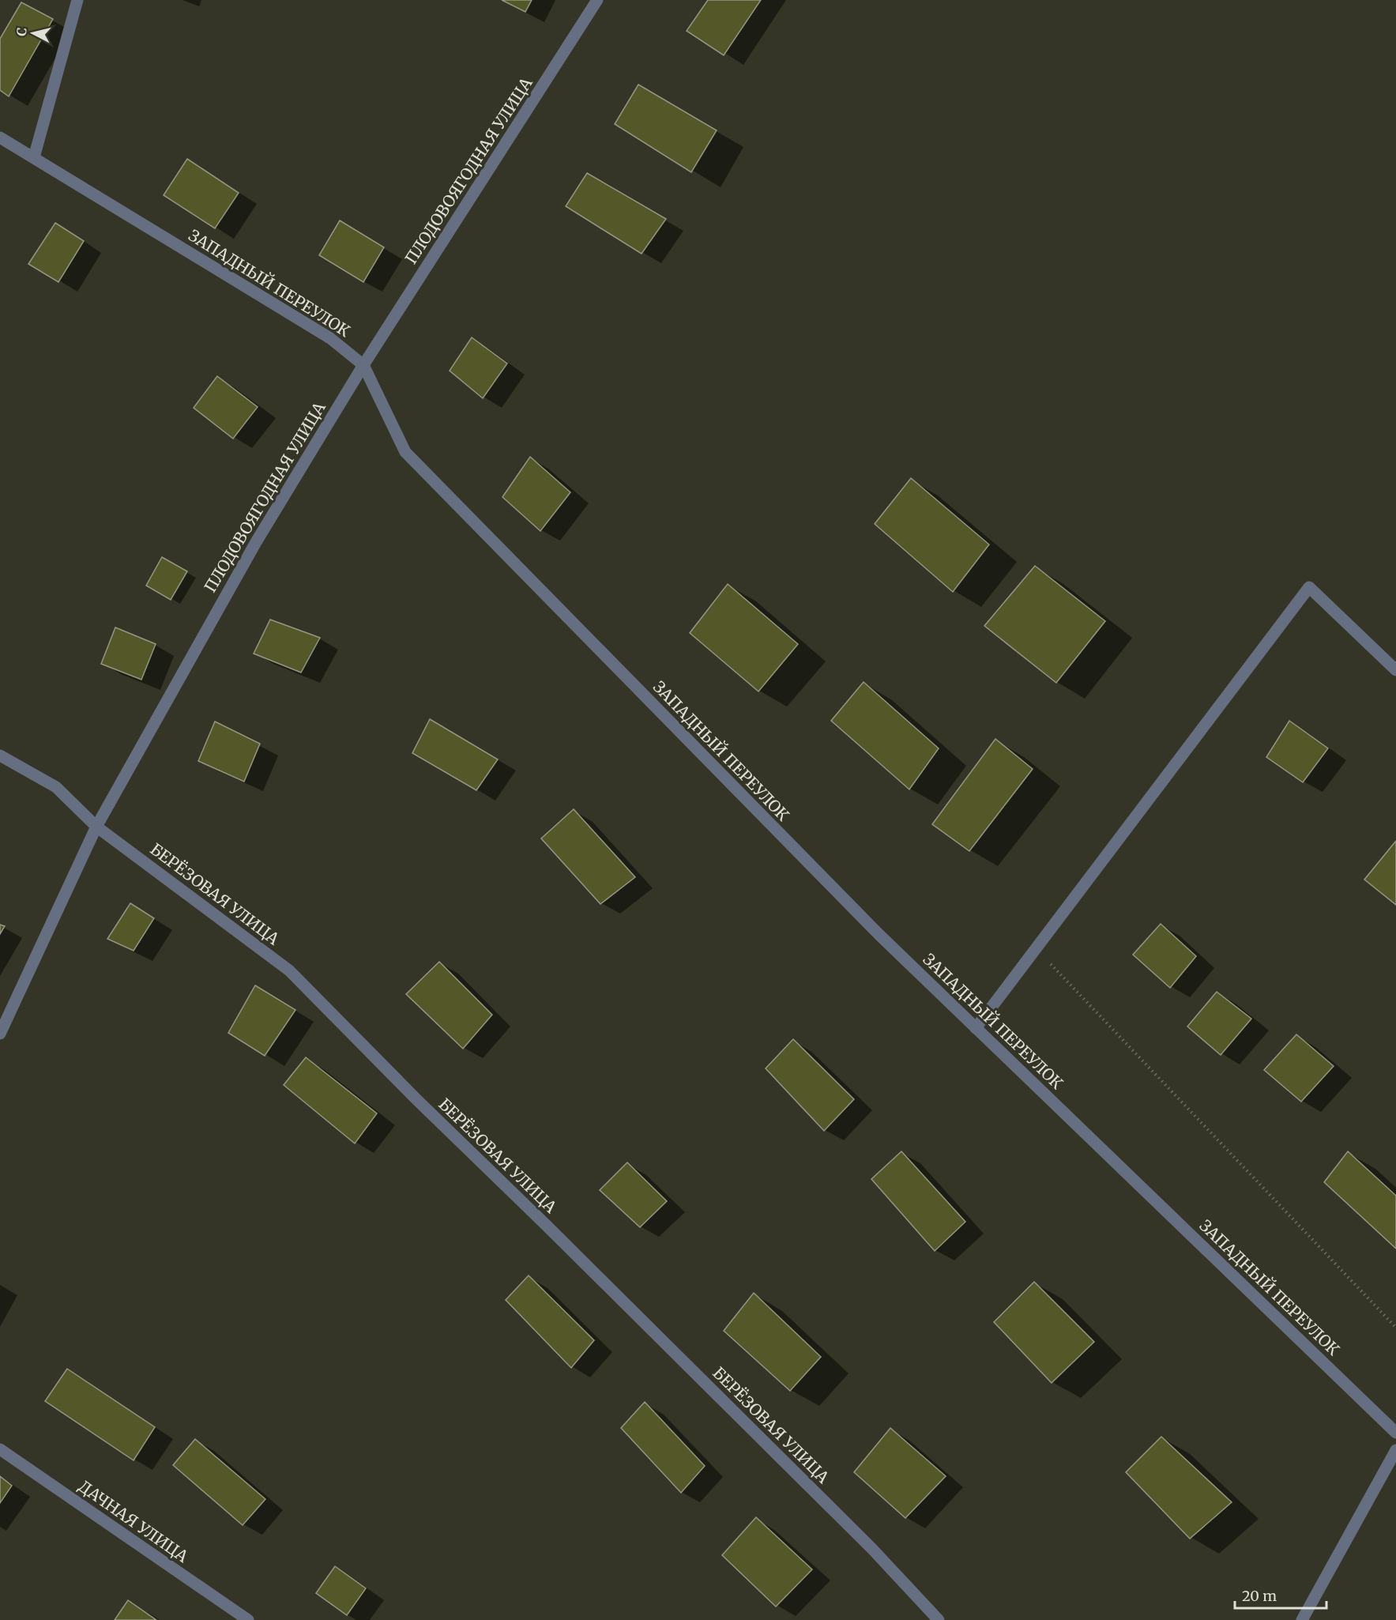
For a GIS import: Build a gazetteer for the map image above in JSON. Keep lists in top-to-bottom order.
{
  "streets": {
    "street": [
      "ПЛОДОВОЯГОДНАЯ УЛИЦА",
      "ЗАПАДНЫЙ ПЕРЕУЛОК",
      "БЕРЁЗОВАЯ УЛИЦА",
      "ДАЧНАЯ УЛИЦА"
    ]
  },
  "crossings": [
    ["ПЛОДОВОЯГОДНАЯ УЛИЦА", "ЗАПАДНЫЙ ПЕРЕУЛОК"],
    ["ПЛОДОВОЯГОДНАЯ УЛИЦА", "БЕРЁЗОВАЯ УЛИЦА"]
  ],
  "scale_bar": "20 m",
  "north": "left"
}
